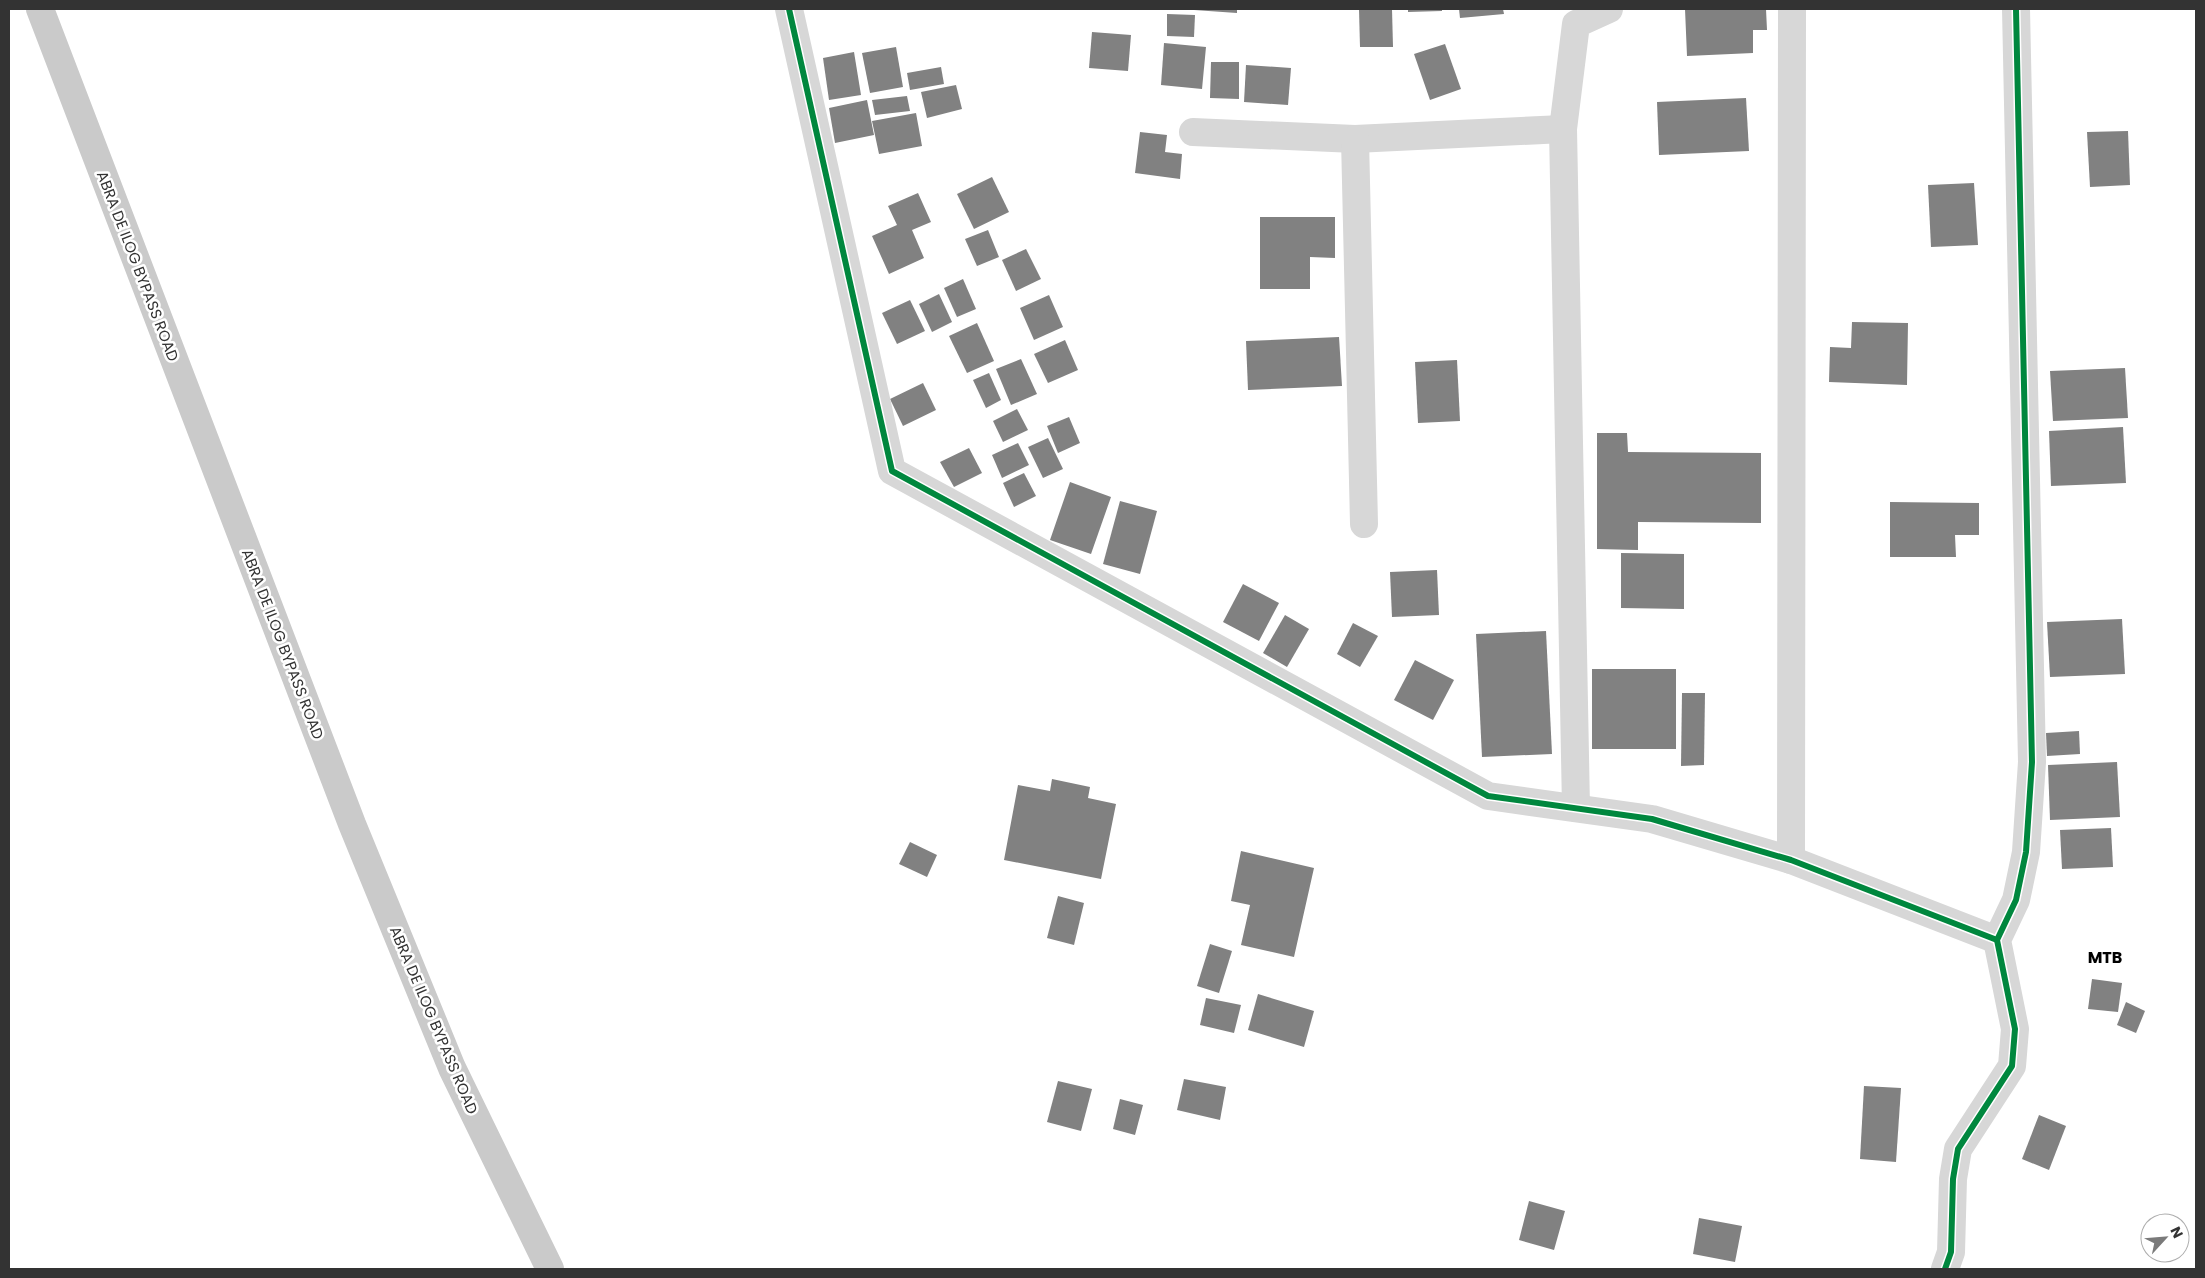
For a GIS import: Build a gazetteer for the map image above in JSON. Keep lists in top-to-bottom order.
{
  "streets": {
    "main road": ["ABRA DE ILOG BYPASS ROAD"]
  },
  "districts": ["MTB"],
  "north": "top right"
}
